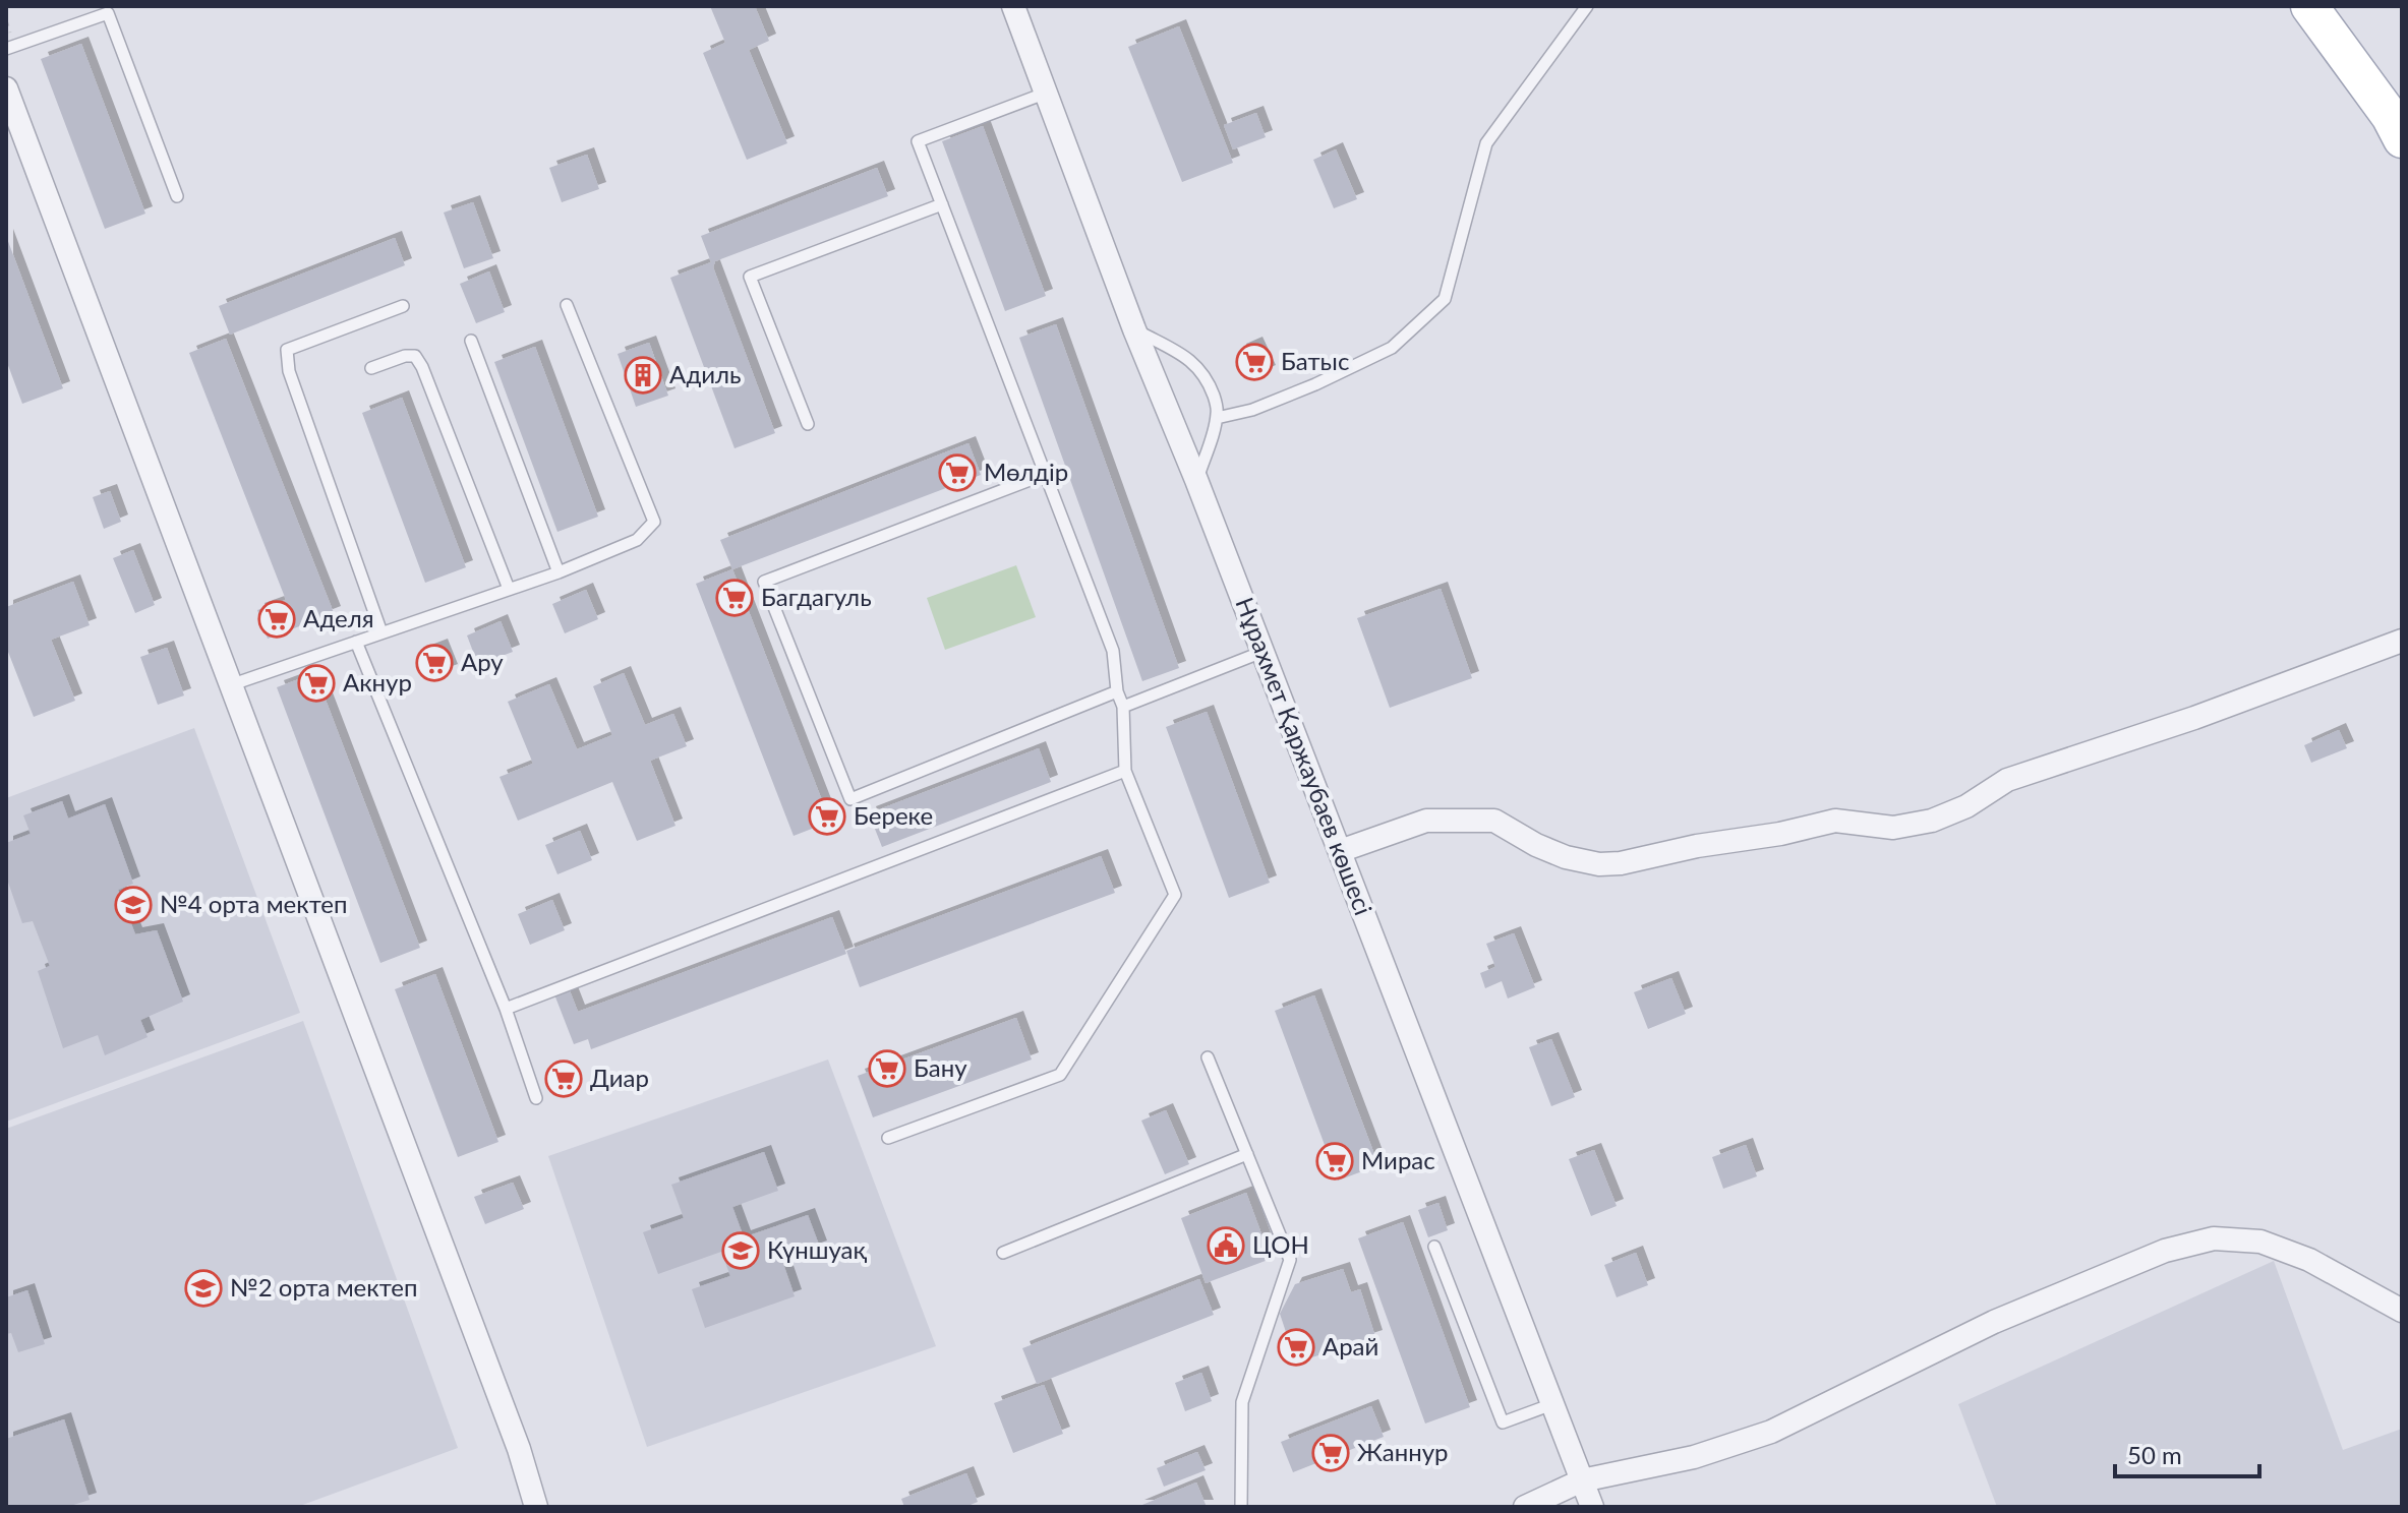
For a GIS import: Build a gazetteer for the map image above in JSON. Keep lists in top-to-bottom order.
{
  "streets": {
    "street": ["Нұрахмет Қаржаубаев көшесі"]
  },
  "places": {
    "supermarket": [
      "Батыс",
      "Мөлдір",
      "Багдагуль",
      "Аделя",
      "Ару",
      "Акнур",
      "Береке",
      "Бану",
      "Диар",
      "Мирас",
      "Арай",
      "Жаннур"
    ],
    "building": ["Адиль"],
    "school or university": ["№4 орта мектеп", "Күншуақ", "№2 орта мектеп"],
    "public building": ["ЦОН"]
  },
  "scale_bar": "50 m"
}
